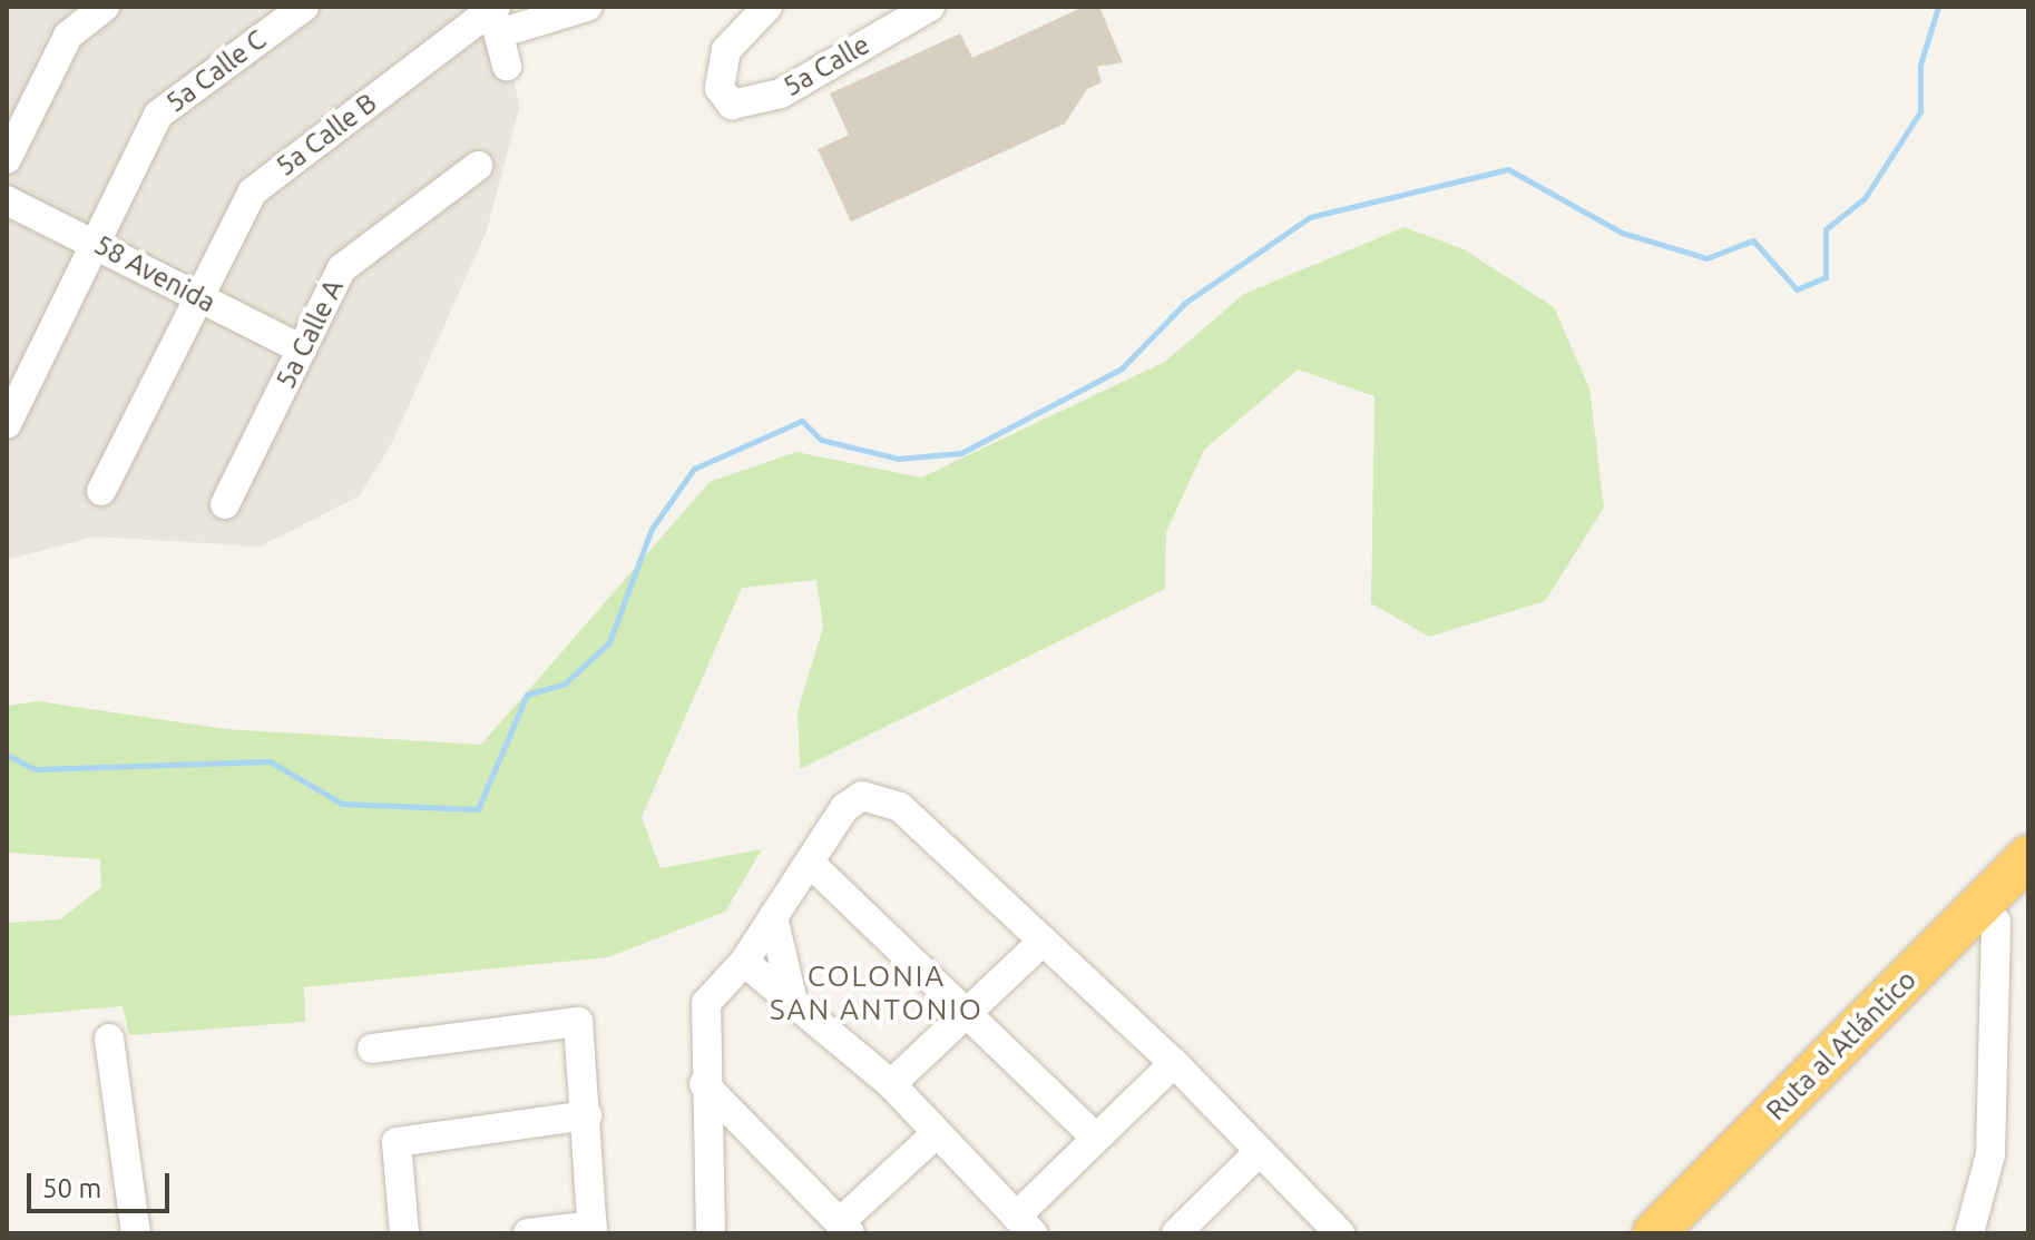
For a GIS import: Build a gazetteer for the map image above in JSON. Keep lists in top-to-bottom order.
{
  "streets": {
    "highway": ["Ruta al Atlántico"],
    "street": [
      "5a Calle",
      "5a Calle C",
      "5a Calle B",
      "58 Avenida",
      "5a Calle A"
    ]
  },
  "crossings": [
    ["5a Calle C", "58 Avenida"],
    ["5a Calle B", "58 Avenida"],
    ["58 Avenida", "5a Calle A"]
  ],
  "districts": ["COLONIA SAN ANTONIO"],
  "scale_bar": "50 m"
}
